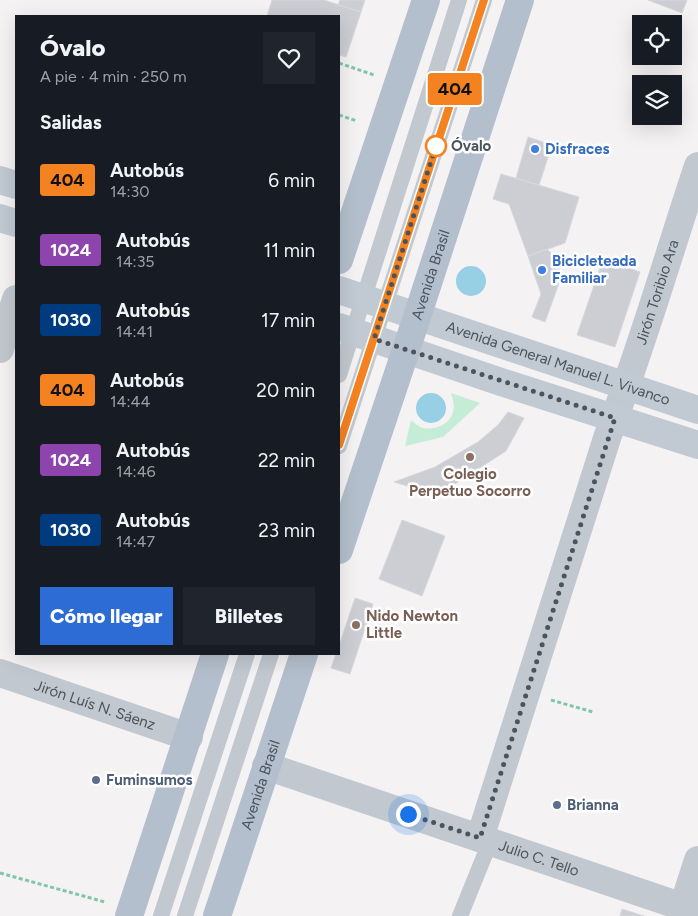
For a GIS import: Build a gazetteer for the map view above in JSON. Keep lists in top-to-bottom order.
{
  "streets": {
    "main road": ["Avenida Brasil"],
    "street": [
      "Jirón Toribio Ara",
      "Avenida General Manuel L. Vivanco",
      "Jirón Luís N. Sáenz",
      "Julio C. Tello"
    ]
  },
  "crossings": [
    ["Avenida Brasil", "Avenida General Manuel L. Vivanco"],
    ["Avenida Brasil", "Julio C. Tello"],
    ["Jirón Toribio Ara", "Avenida General Manuel L. Vivanco"],
    ["Jirón Toribio Ara", "Julio C. Tello"]
  ],
  "places": [
    "Óvalo",
    "Disfraces",
    "Bicicleteada Familiar",
    "Colegio Perpetuo Socorro",
    "Nido Newton Little",
    "Fuminsumos",
    "Brianna"
  ],
  "lines": ["bus line 404"],
  "page": {
    "on_map": "404",
    "heading": [
      ["Óvalo", "A pie · 4 min · 250 m"],
      "Salidas"
    ],
    "list": [
      {
        "mark": "404",
        "name": "Autobús",
        "note": "14:30",
        "value": "6 min"
      },
      {
        "mark": "1024",
        "name": "Autobús",
        "note": "14:35",
        "value": "11 min"
      },
      {
        "mark": "1030",
        "name": "Autobús",
        "note": "14:41",
        "value": "17 min"
      },
      {
        "mark": "404",
        "name": "Autobús",
        "note": "14:44",
        "value": "20 min"
      },
      {
        "mark": "1024",
        "name": "Autobús",
        "note": "14:46",
        "value": "22 min"
      },
      {
        "mark": "1030",
        "name": "Autobús",
        "note": "14:47",
        "value": "23 min"
      }
    ],
    "buttons": ["Cómo llegar", "Billetes"]
  }
}
